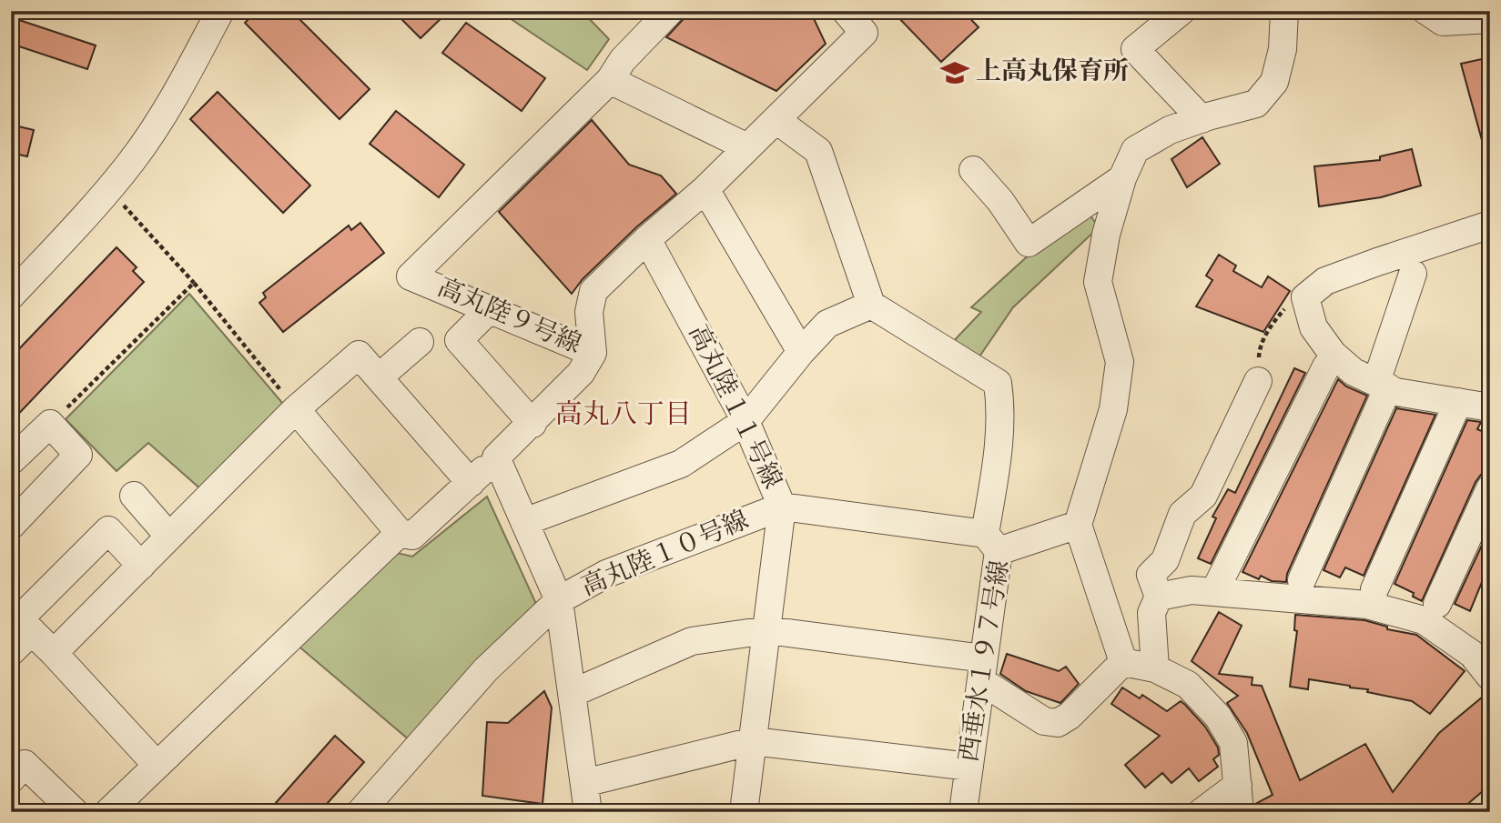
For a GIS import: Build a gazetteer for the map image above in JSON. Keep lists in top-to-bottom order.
{
  "streets": {
    "street": [
      "高丸陸９号線",
      "高丸陸１１号線",
      "高丸陸１０号線",
      "西垂水１９７号線"
    ]
  },
  "crossings": [
    ["高丸陸９号線", "高丸陸１１号線"],
    ["高丸陸１１号線", "高丸陸１０号線"],
    ["高丸陸１０号線", "西垂水１９７号線"]
  ],
  "districts": ["高丸八丁目"],
  "places": {
    "school or university": ["上高丸保育所"]
  }
}
